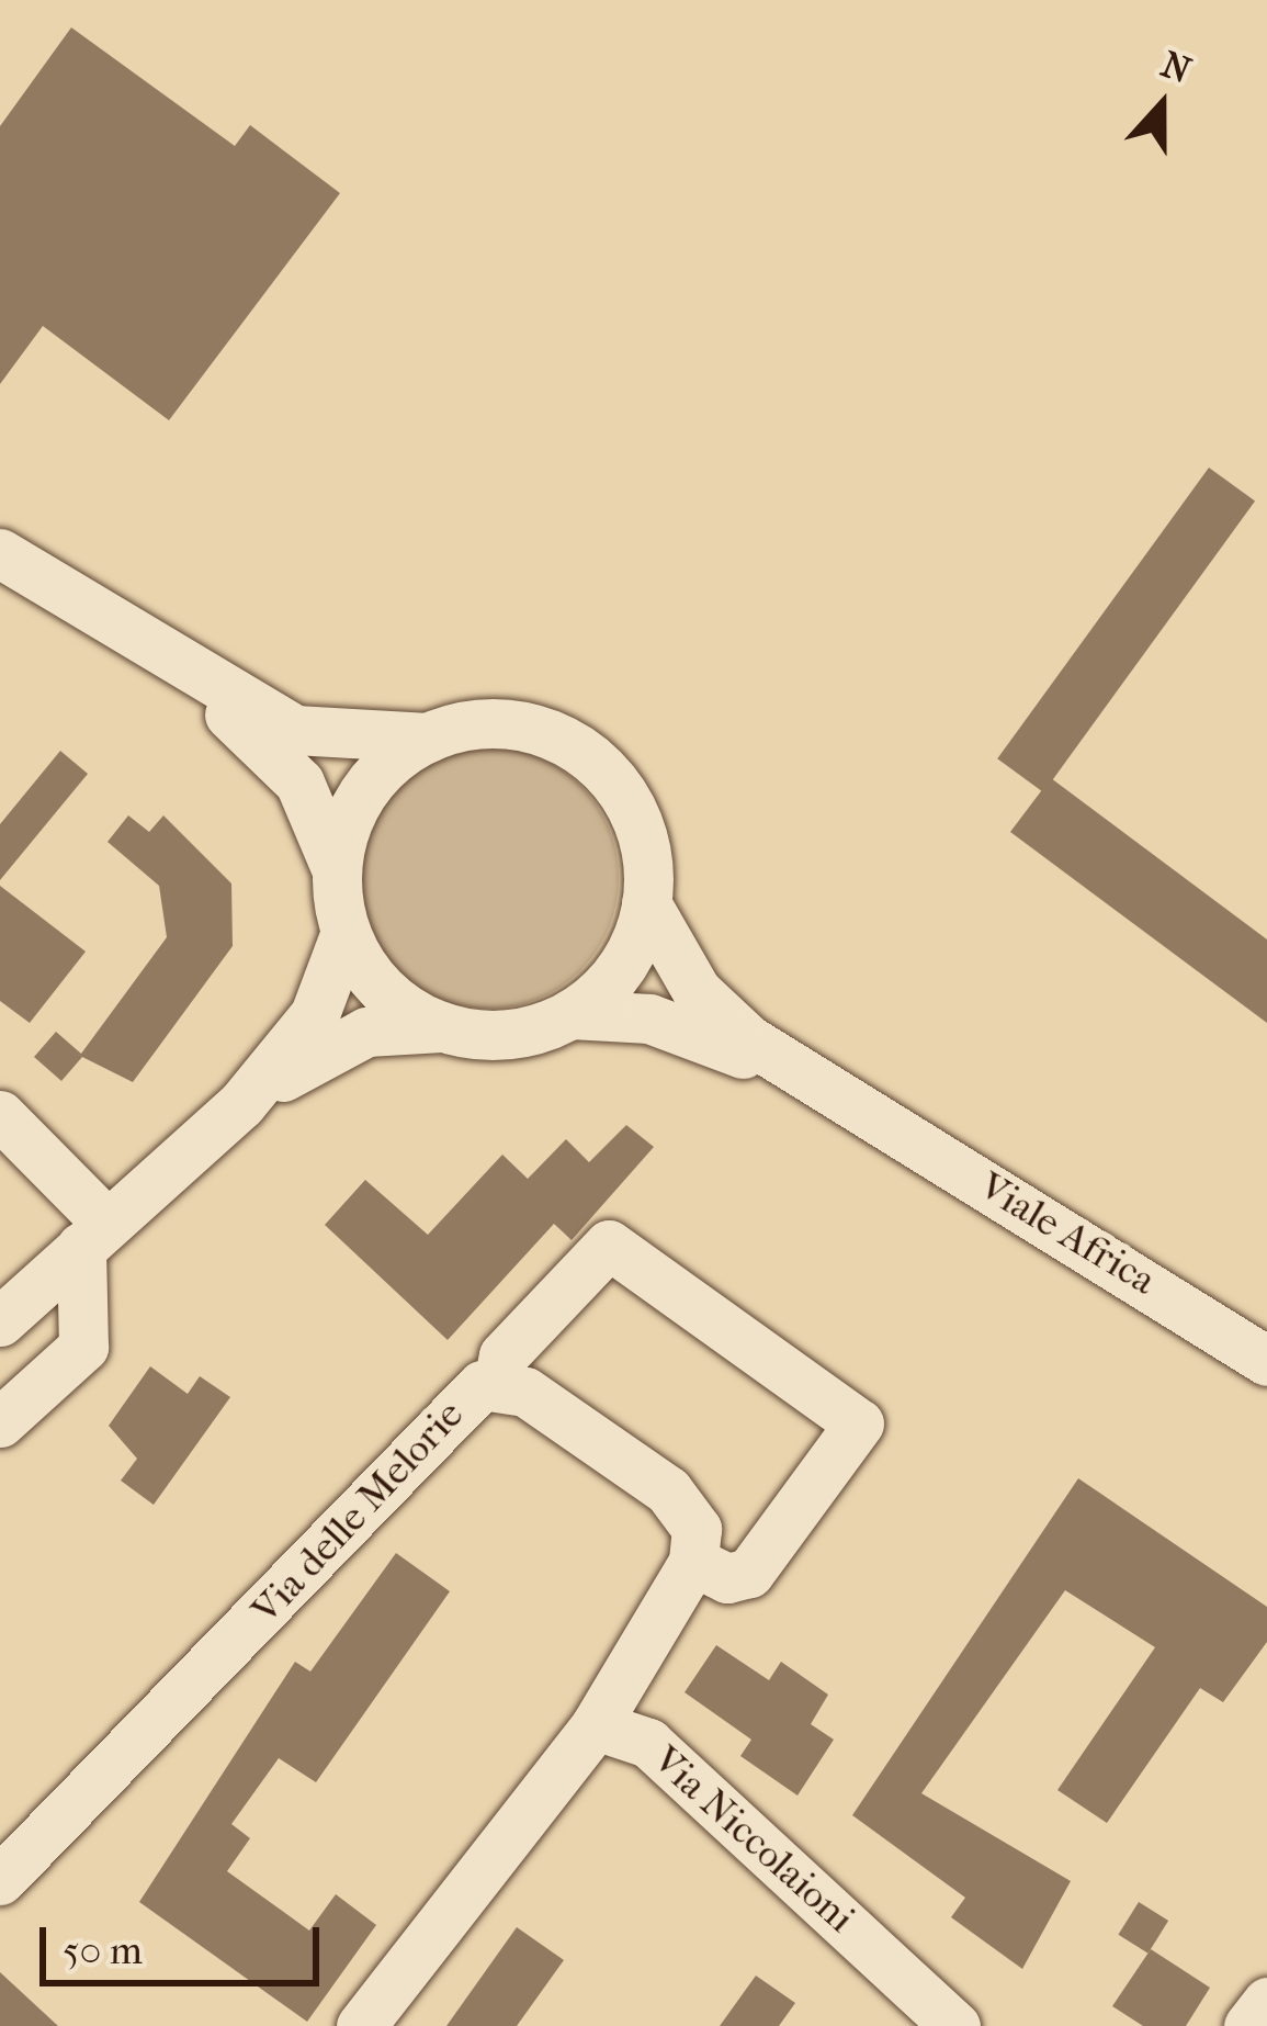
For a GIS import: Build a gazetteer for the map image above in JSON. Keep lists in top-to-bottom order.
{
  "streets": {
    "street": ["Viale Africa", "Via delle Melorie", "Via Niccolaioni"]
  },
  "scale_bar": "50 m",
  "north": "top"
}
